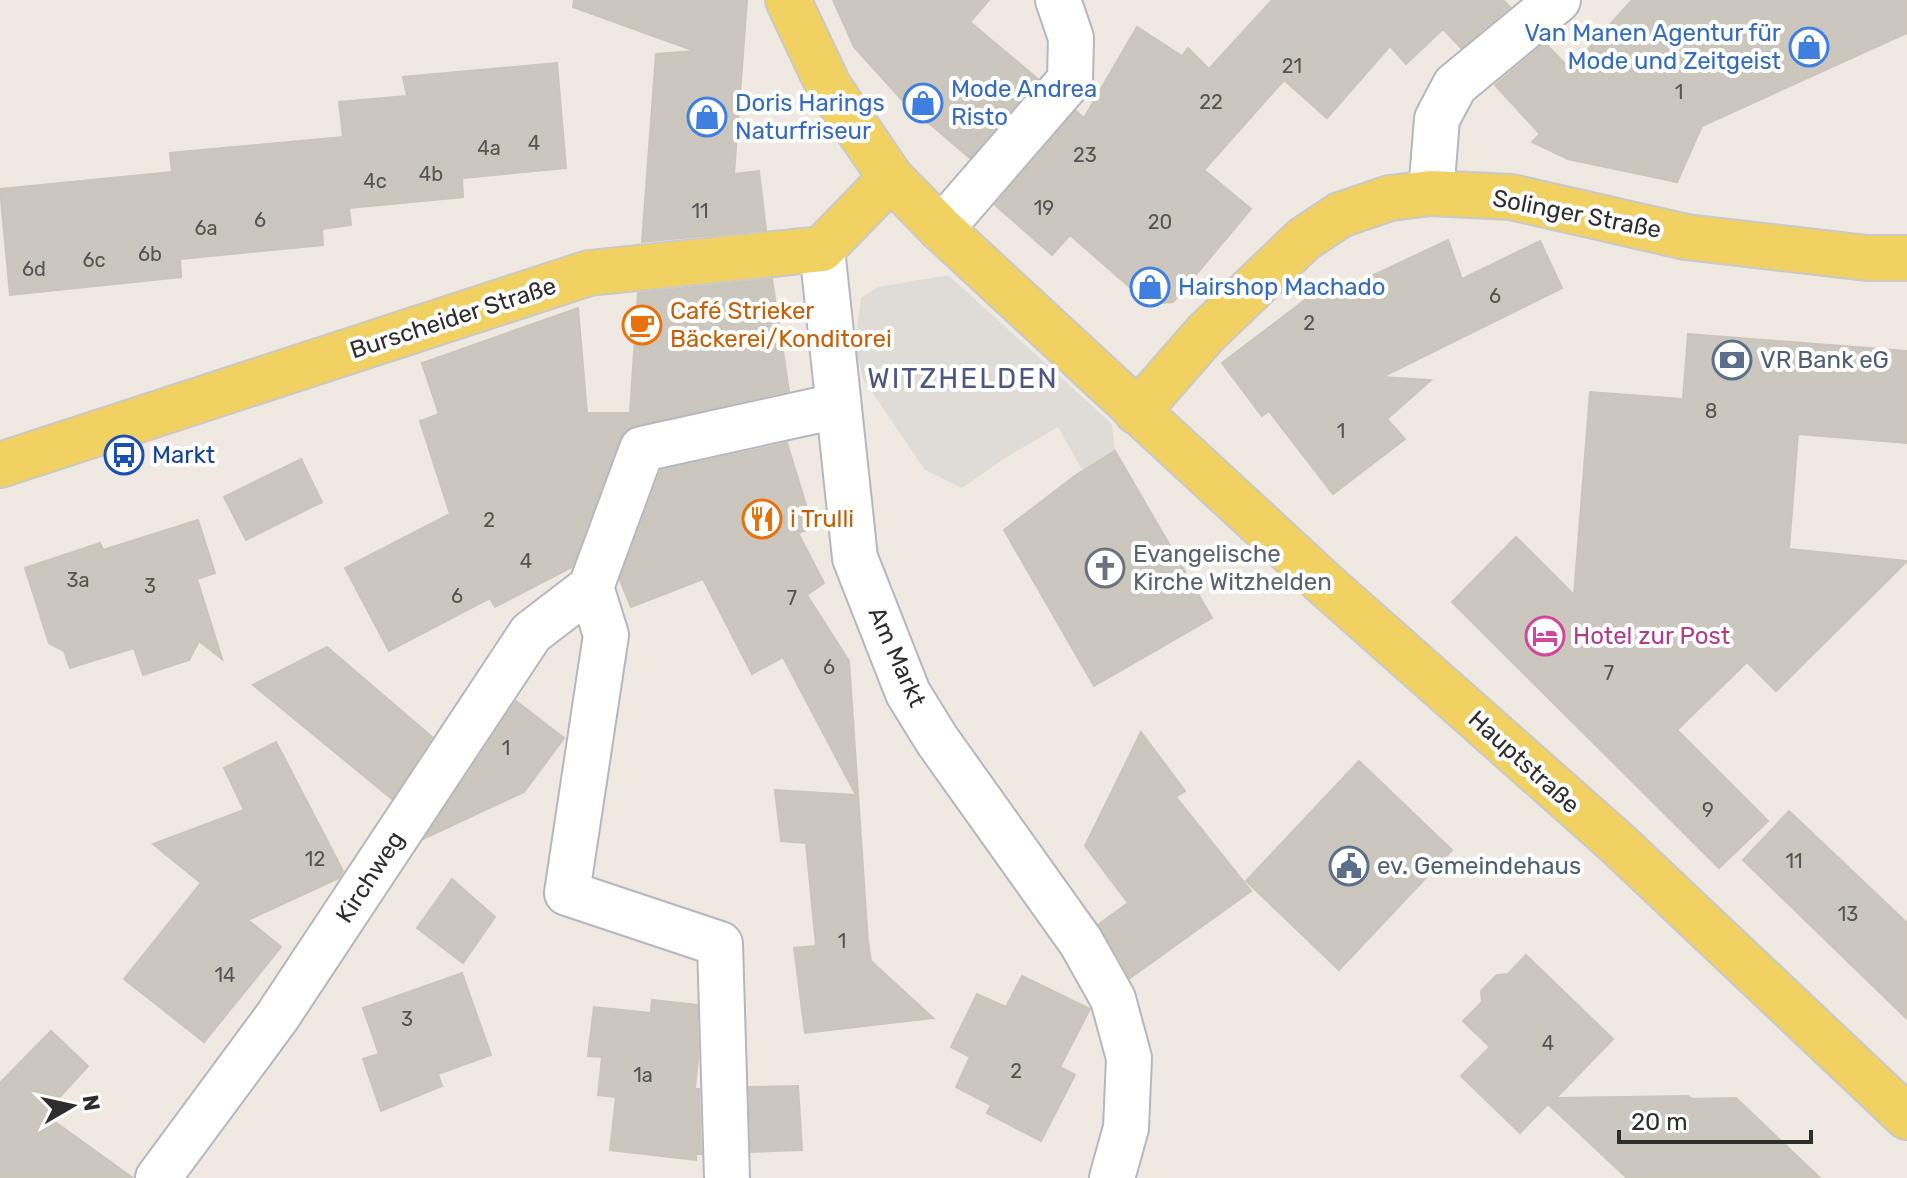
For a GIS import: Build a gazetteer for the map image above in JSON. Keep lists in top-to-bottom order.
{
  "streets": {
    "main road": ["Solinger Straße", "Burscheider Straße", "Hauptstraße"],
    "street": ["Am Markt", "Kirchweg"]
  },
  "crossings": [
    ["Solinger Straße", "Hauptstraße"],
    ["Burscheider Straße", "Am Markt"]
  ],
  "districts": ["WITZHELDEN"],
  "places": {
    "shop": [
      "Van Manen Agentur für Mode und Zeitgeist",
      "Mode Andrea Risto",
      "Doris Harings Naturfriseur",
      "Hairshop Machado"
    ],
    "cafe": ["Café Strieker Bäckerei/Konditorei"],
    "bank": ["VR Bank eG"],
    "bus stop": ["Markt"],
    "restaurant": ["i Trulli"],
    "church": ["Evangelische Kirche Witzhelden"],
    "hotel": ["Hotel zur Post"],
    "public building": ["ev. Gemeindehaus"]
  },
  "house_numbers": [
    "21",
    "1",
    "22",
    "4",
    "4a",
    "23",
    "4b",
    "4c",
    "19",
    "11",
    "6",
    "20",
    "6a",
    "6b",
    "6c",
    "6d",
    "6",
    "2",
    "8",
    "1",
    "2",
    "4",
    "3a",
    "3",
    "6",
    "7",
    "6",
    "7",
    "1",
    "9",
    "12",
    "11",
    "13",
    "1",
    "14",
    "3",
    "4",
    "2",
    "1a"
  ],
  "scale_bar": "20 m",
  "north": "right"
}
